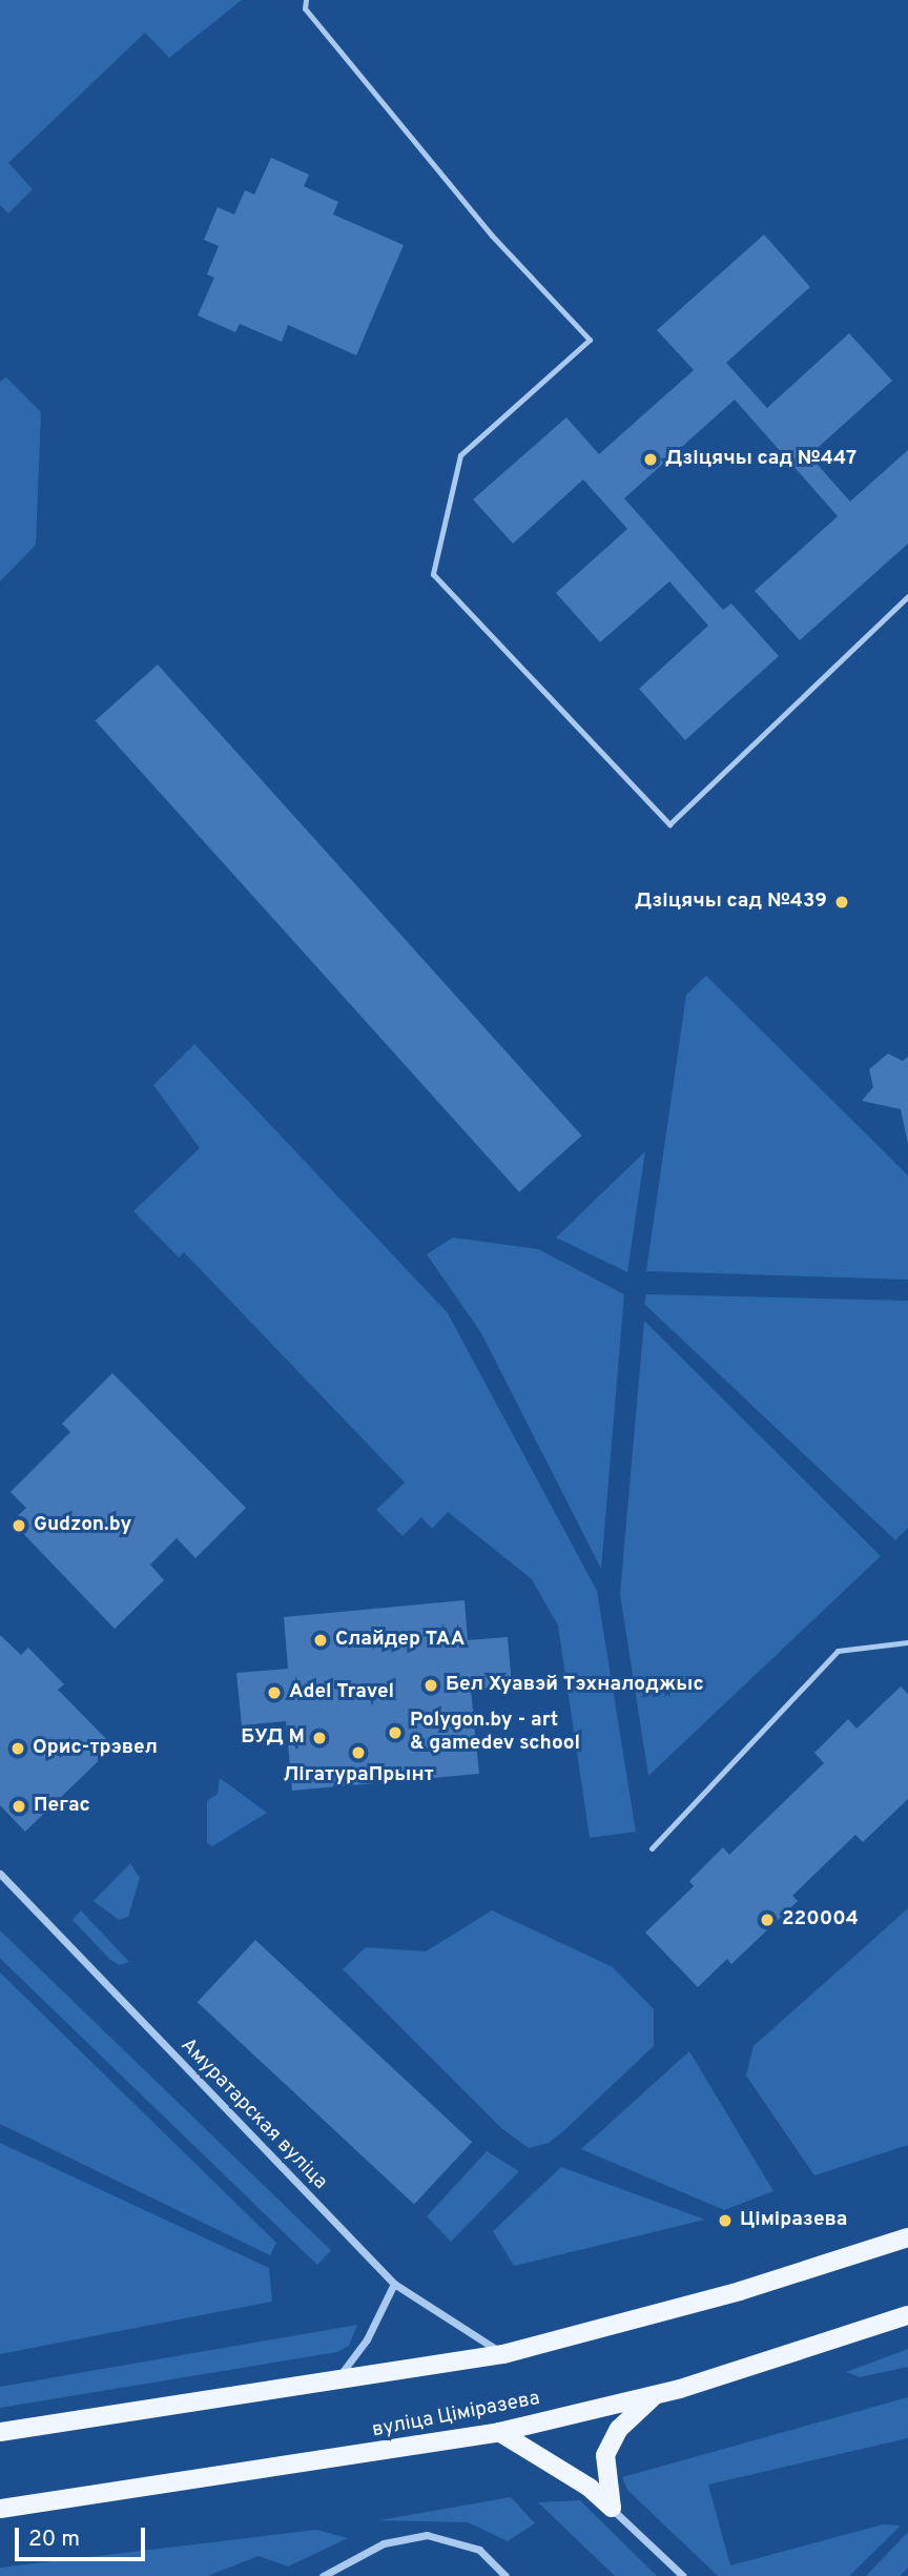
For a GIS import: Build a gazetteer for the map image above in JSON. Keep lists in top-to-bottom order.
{
  "streets": {
    "main road": ["вуліца Ціміразева"],
    "street": ["Амуратарская вуліца"]
  },
  "places": [
    "Дзіцячы сад №447",
    "Дзіцячы сад №439",
    "Gudzon.by",
    "Слайдер ТАА",
    "Бел Хуавэй Тэхналоджыс",
    "Adel Travel",
    "Polygon.by - art & gamedev school",
    "БУД М",
    "Орис-трэвел",
    "ЛігатураПрынт",
    "Пегас",
    "220004",
    "Ціміразева"
  ],
  "scale_bar": "20 m"
}
